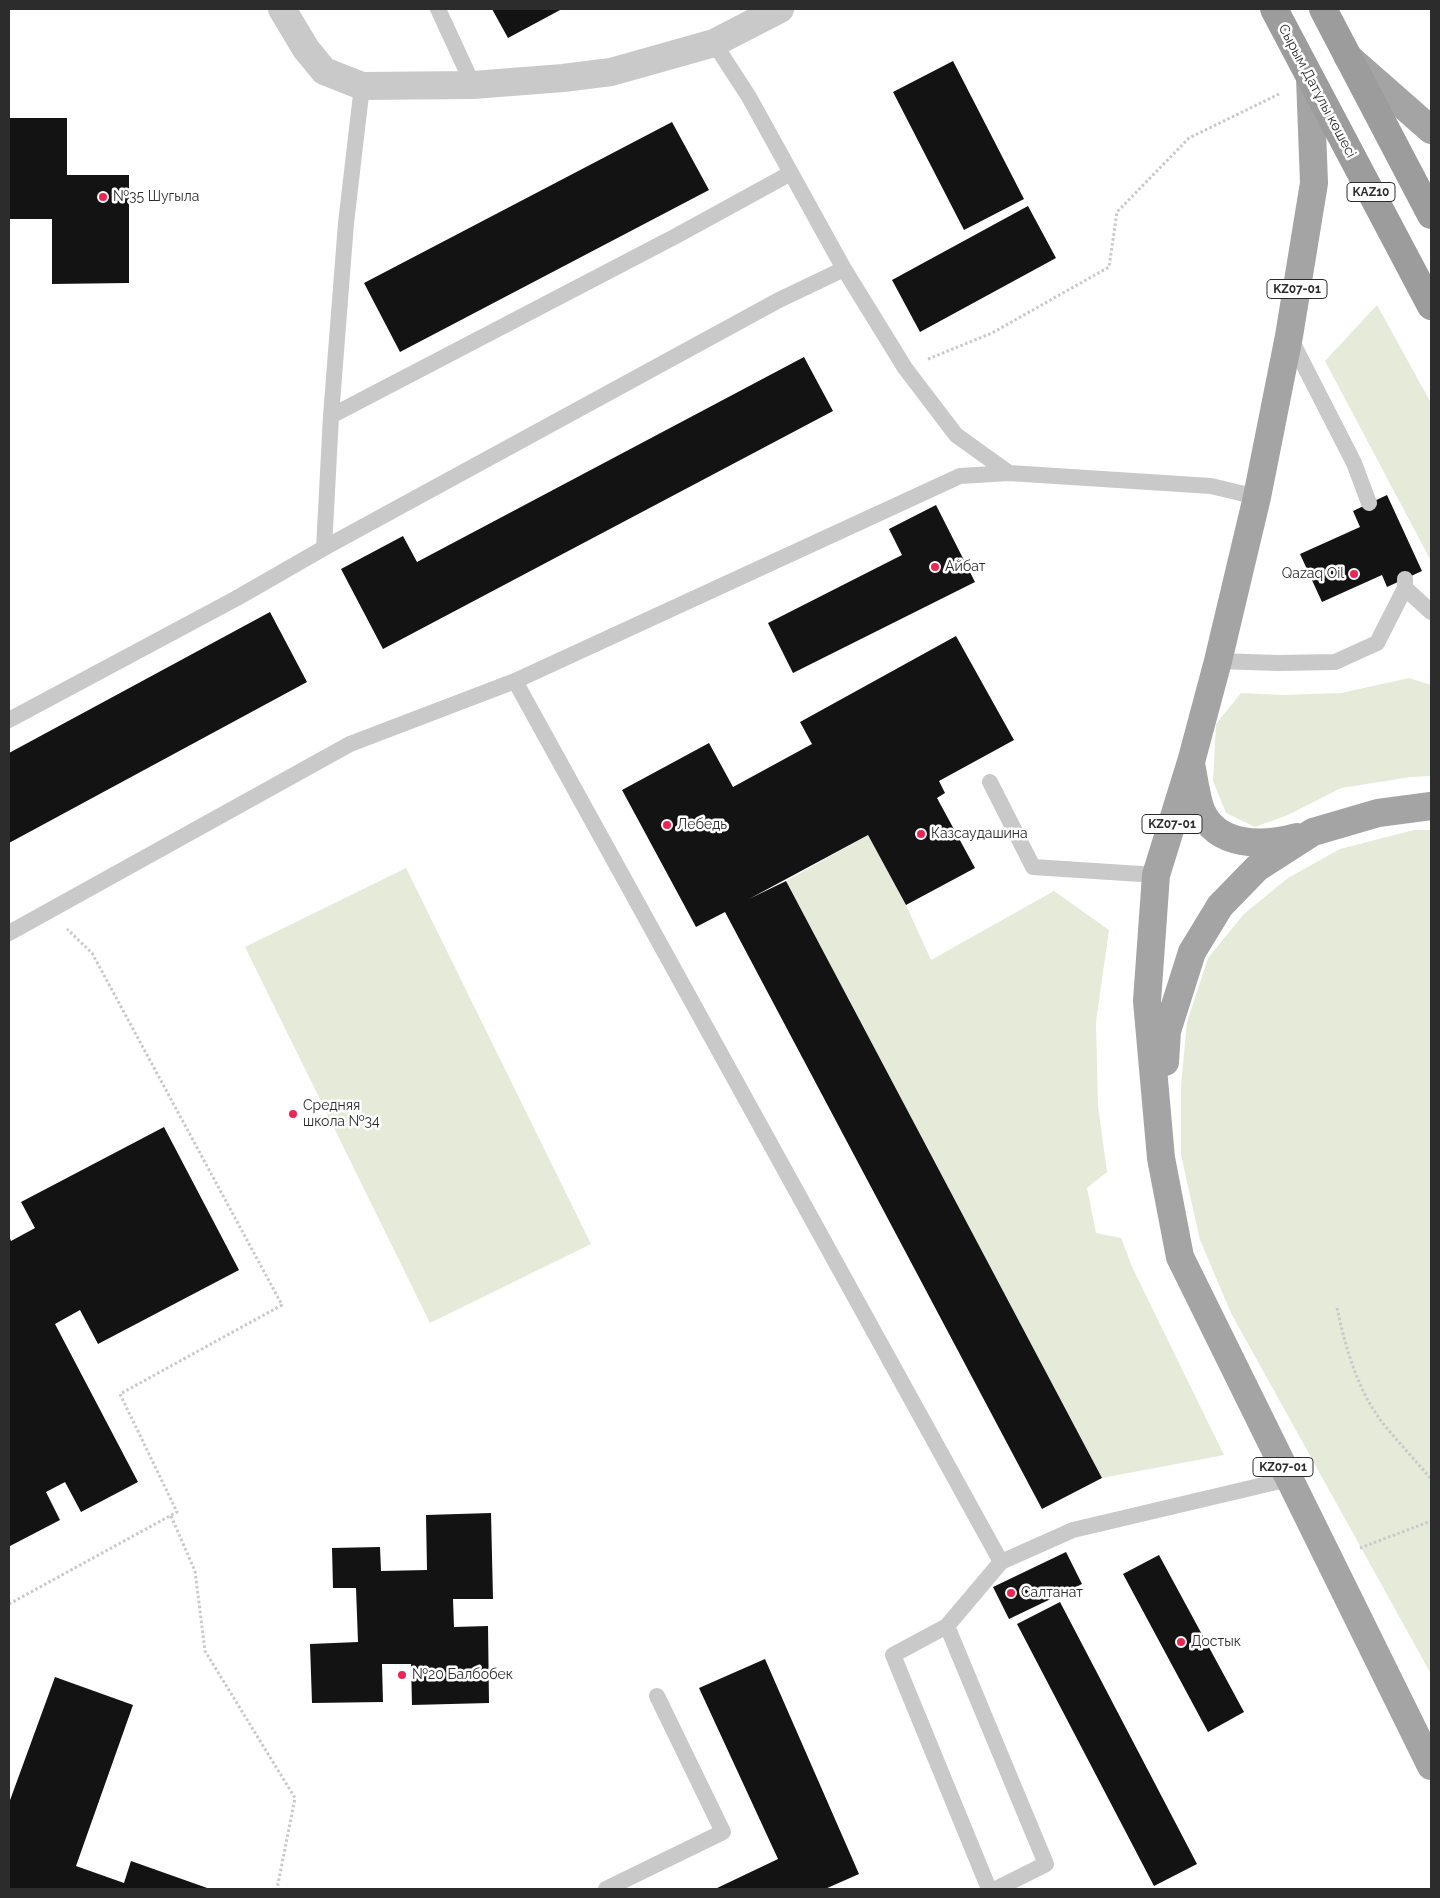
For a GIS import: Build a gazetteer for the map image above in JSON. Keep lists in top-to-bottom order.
{
  "streets": {
    "highway": ["Сырым Датұлы көшесі", "KAZ10"],
    "main road": ["KZ07-01"]
  },
  "crossings": [
    ["Сырым Датұлы көшесі", "KZ07-01"]
  ],
  "places": [
    "№35 Шугыла",
    "Айбат",
    "Qazaq Oil",
    "Лебедь",
    "Казсаудашина",
    "Средняя школа №34",
    "Салтанат",
    "Достык",
    "№20 Балбобек"
  ]
}
